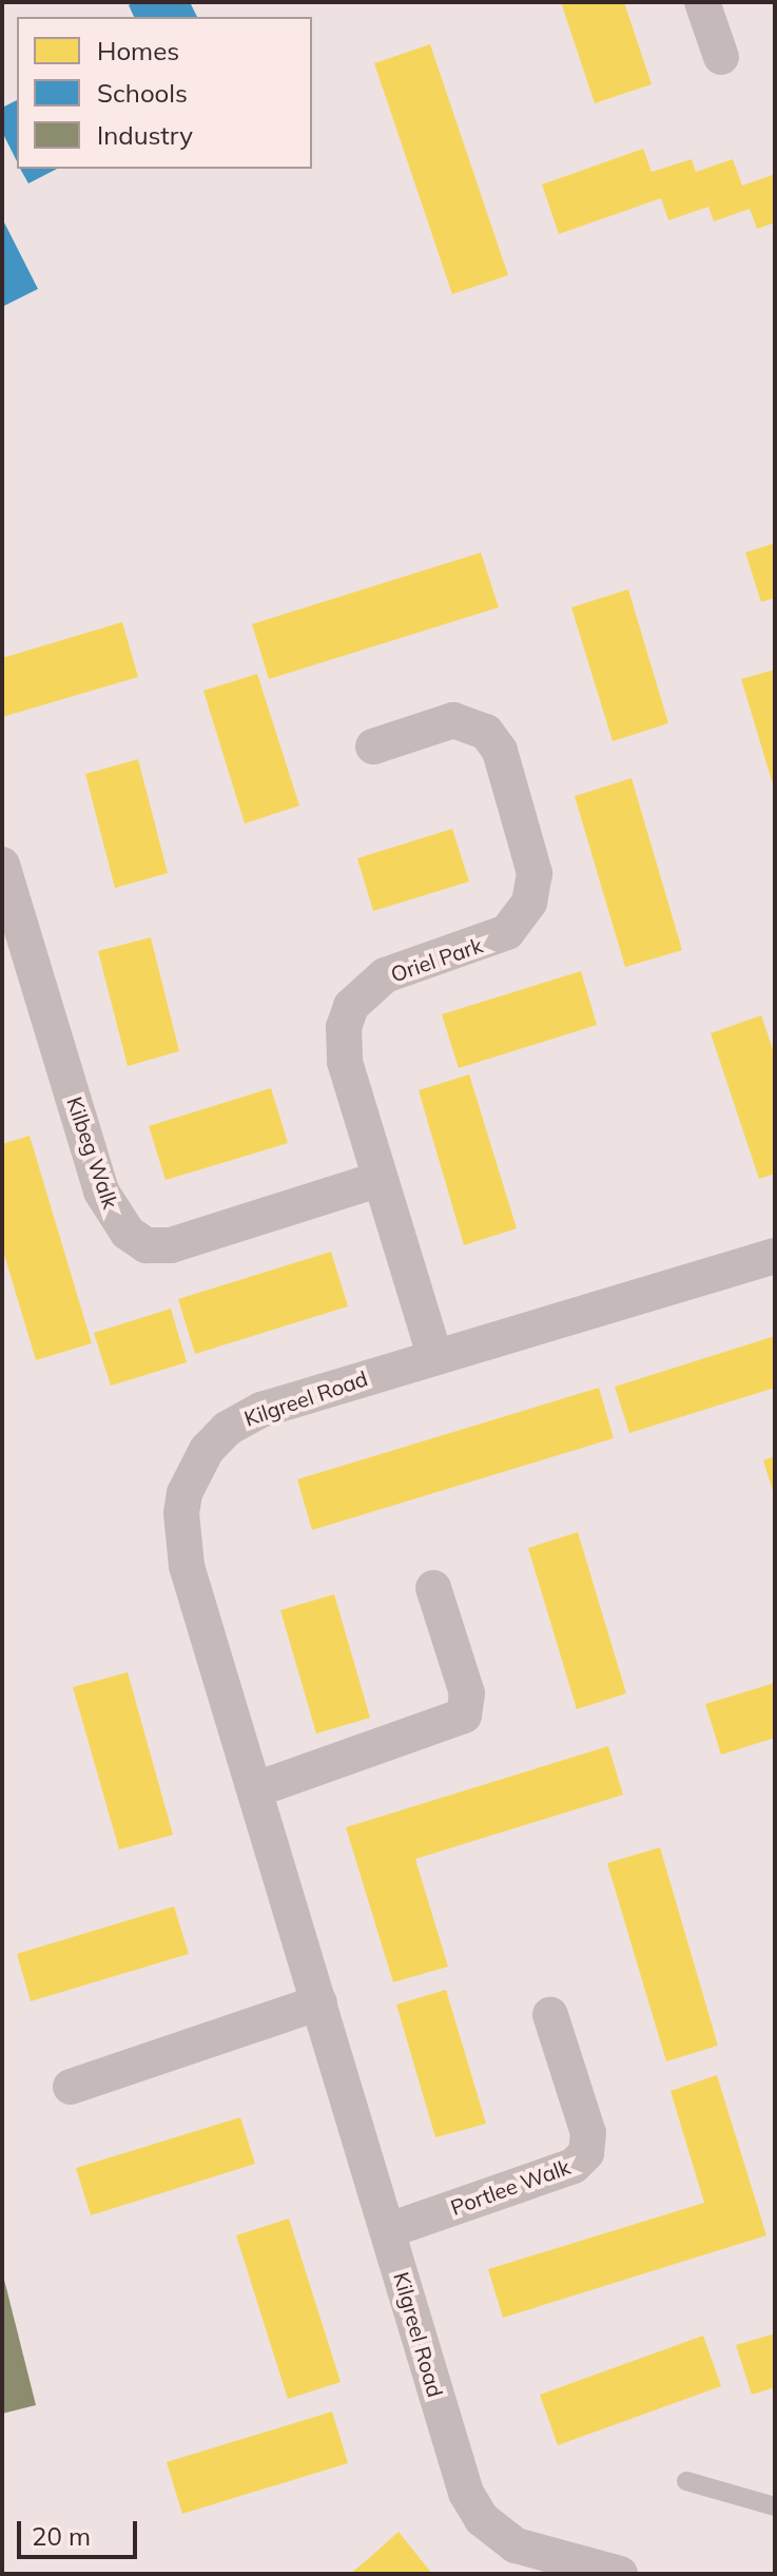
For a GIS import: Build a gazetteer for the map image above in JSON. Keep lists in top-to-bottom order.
{
  "streets": {
    "street": [
      "Oriel Park",
      "Kilbeg Walk",
      "Kilgreel Road",
      "Portlee Walk"
    ]
  },
  "crossings": [
    ["Oriel Park", "Kilbeg Walk"],
    ["Oriel Park", "Kilgreel Road"],
    ["Kilgreel Road", "Portlee Walk"]
  ],
  "legend": ["Homes", "Schools", "Industry"],
  "scale_bar": "20 m"
}
